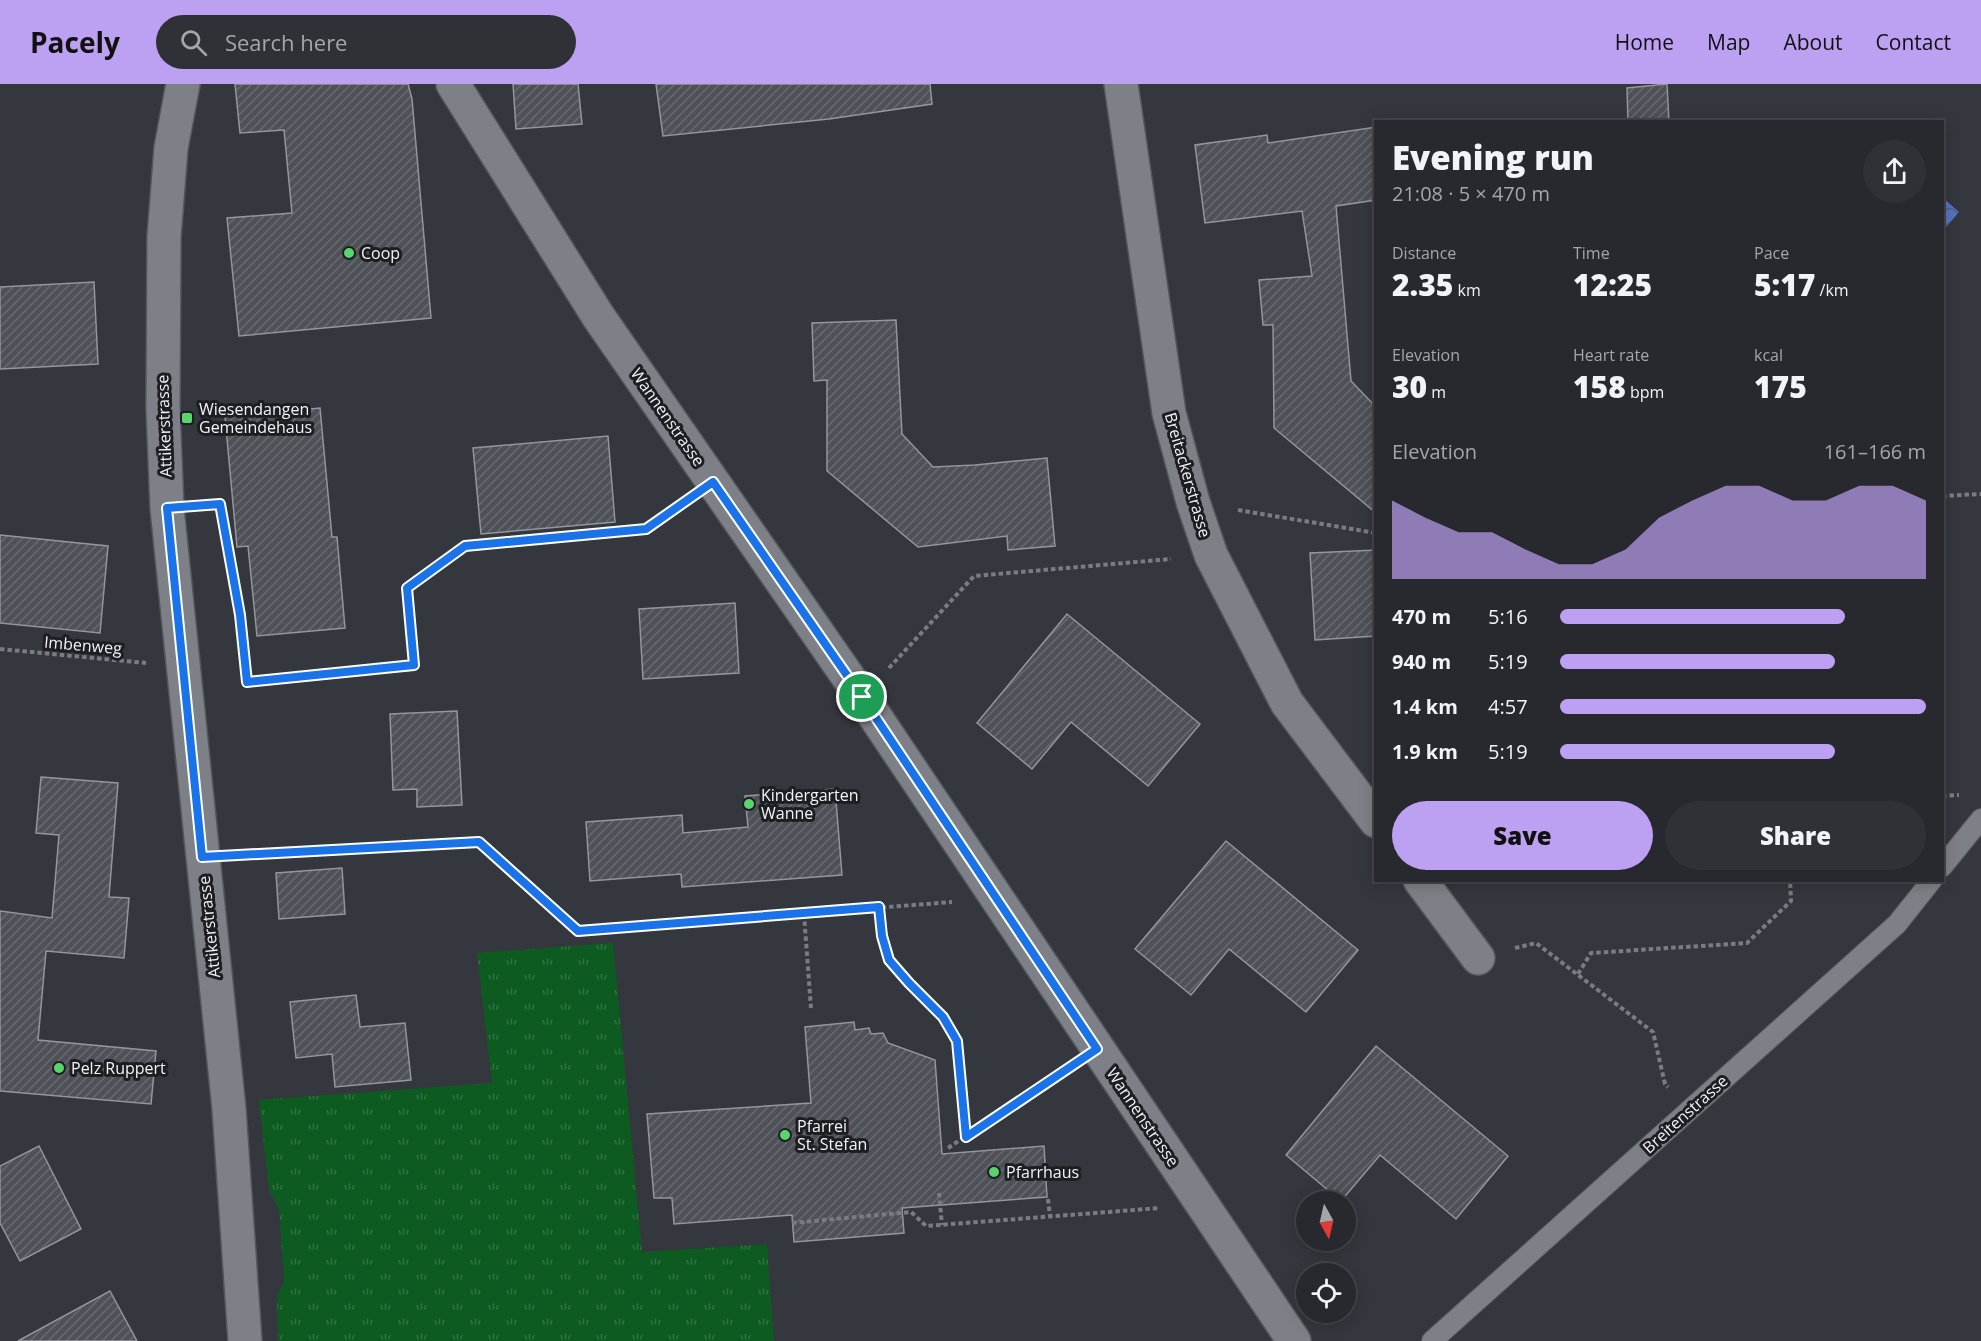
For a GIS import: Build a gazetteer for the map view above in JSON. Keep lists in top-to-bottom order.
{
  "streets": {
    "street": ["Wannenstrasse", "Attikerstrasse", "Breitackerstrasse"],
    "lane": ["Breitenstrasse"],
    "path": ["Imbenweg"]
  },
  "places": {
    "other": [
      "Coop",
      "Kindergarten Wanne",
      "Pelz Ruppert",
      "Pfarrei St. Stefan",
      "Pfarrhaus"
    ],
    "transit": ["Wiesendangen Gemeindehaus"]
  },
  "north": "bottom",
  "page": {
    "header": "Pacely",
    "search": "Search here",
    "nav": [
      "Home",
      "Map",
      "About",
      "Contact"
    ],
    "heading": ["Evening run", "21:08 · 5 × 470 m"],
    "stats": [
      ["Distance", "2.35 km"],
      ["Time", "12:25"],
      ["Pace", "5:17 /km"],
      ["Elevation", "30 m"],
      ["Heart rate", "158 bpm"],
      ["kcal", "175"]
    ],
    "chart": ["Elevation", "161–166 m"],
    "list": [
      {
        "name": "470 m",
        "note": "5:16"
      },
      {
        "name": "940 m",
        "note": "5:19"
      },
      {
        "name": "1.4 km",
        "note": "4:57"
      },
      {
        "name": "1.9 km",
        "note": "5:19"
      }
    ],
    "buttons": ["Save", "Share"]
  }
}
